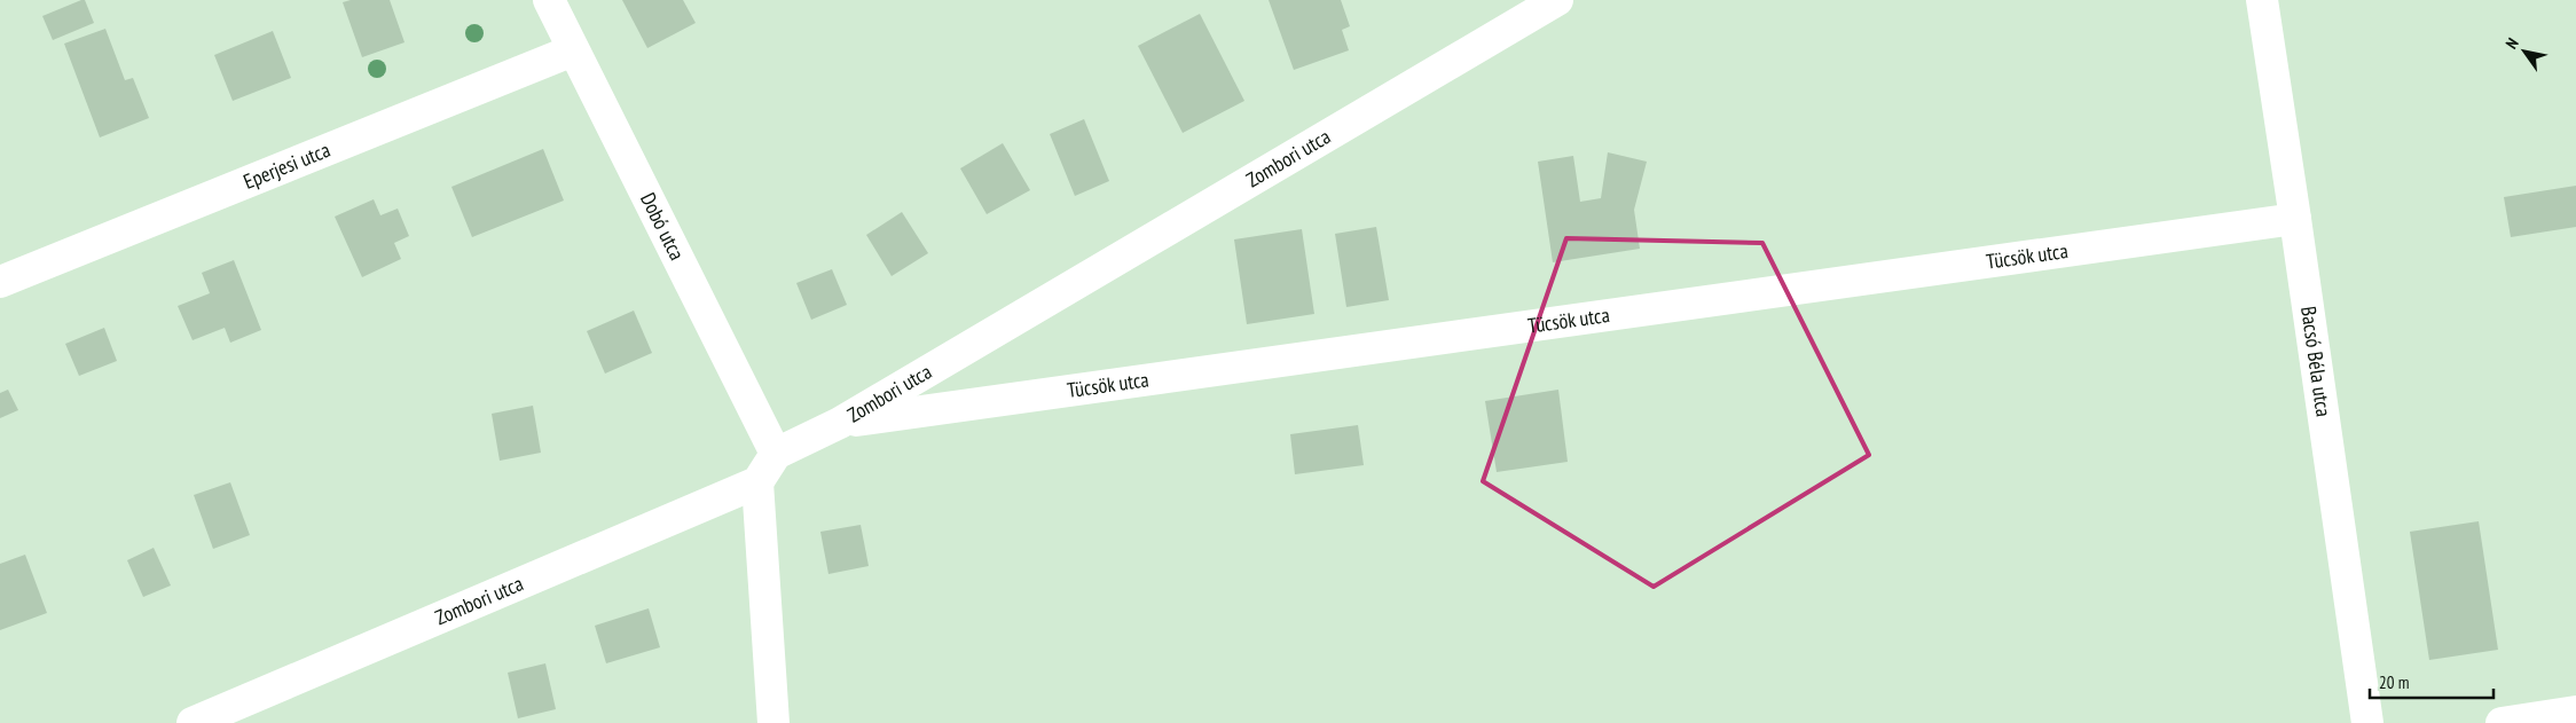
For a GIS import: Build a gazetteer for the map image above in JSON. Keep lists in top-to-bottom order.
{
  "streets": {
    "street": [
      "Zombori utca",
      "Eperjesi utca",
      "Dobó utca",
      "Tücsök utca",
      "Bacsó Béla utca"
    ]
  },
  "crossings": [
    ["Zombori utca", "Dobó utca"],
    ["Zombori utca", "Tücsök utca"],
    ["Eperjesi utca", "Dobó utca"],
    ["Tücsök utca", "Bacsó Béla utca"]
  ],
  "scale_bar": "20 m",
  "north": "top left"
}
